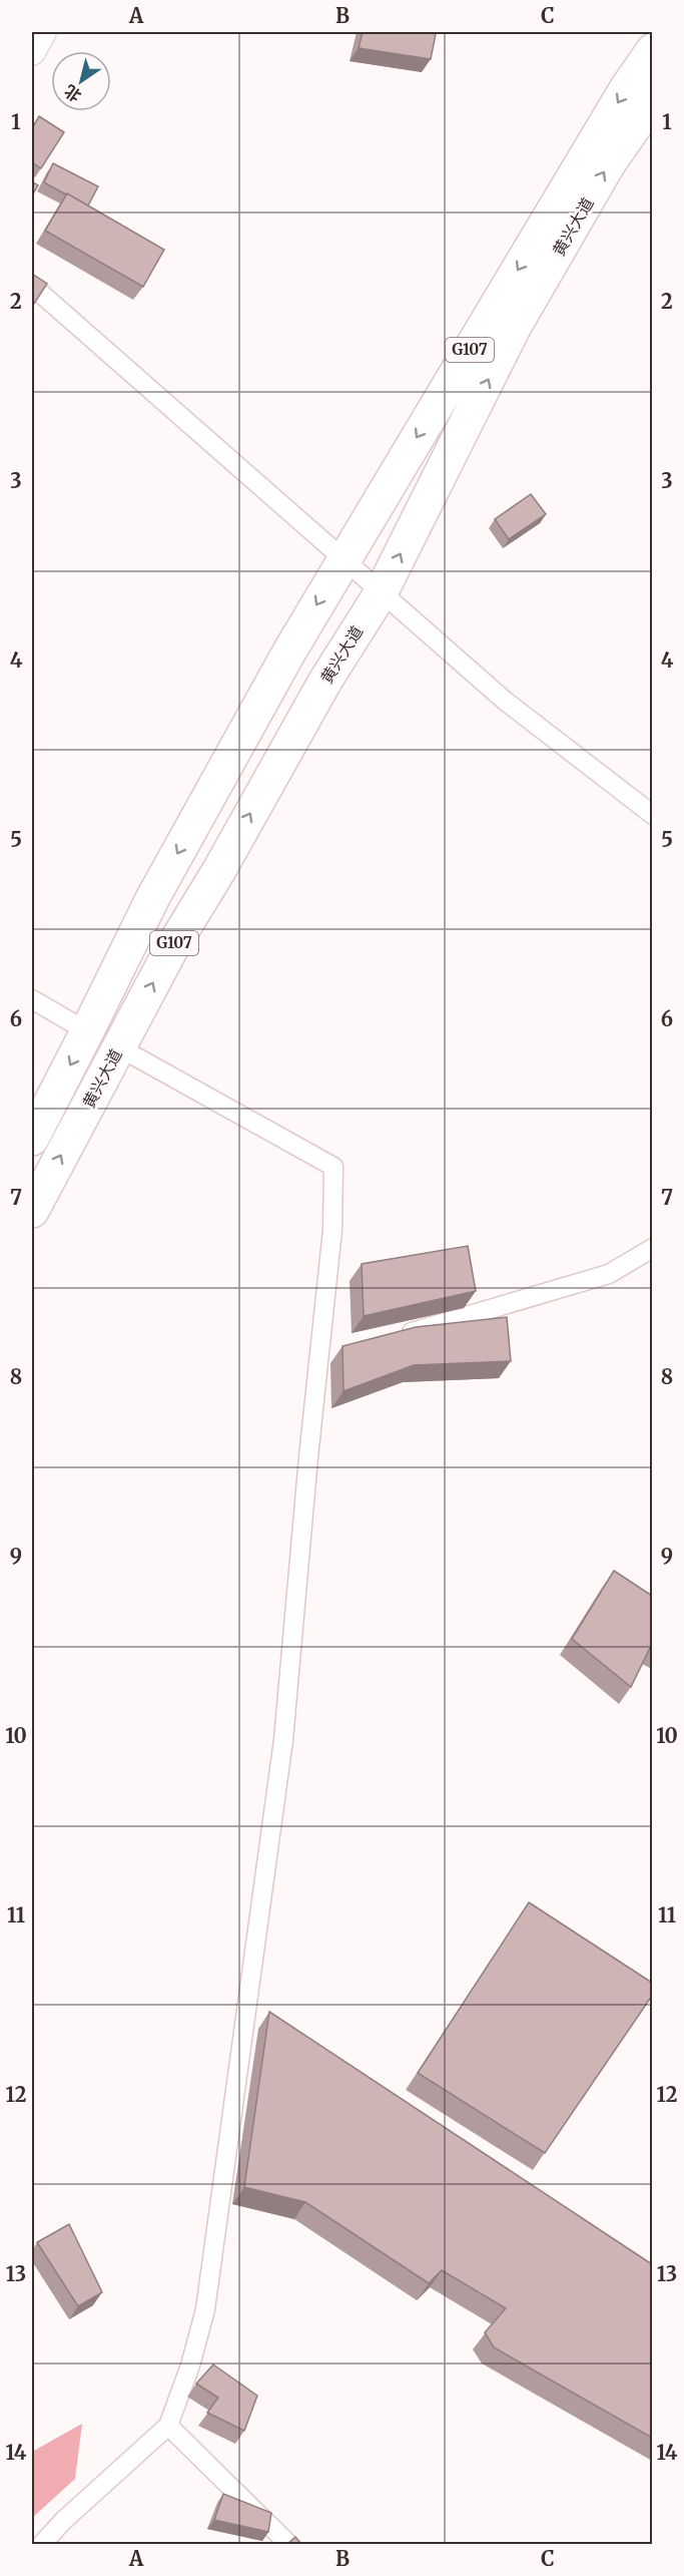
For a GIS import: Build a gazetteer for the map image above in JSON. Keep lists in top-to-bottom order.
{
  "streets": {
    "highway": ["黄兴大道", "G107"]
  },
  "north": "bottom left",
  "grid": {
    "columns": ["A", "B", "C"],
    "rows": [
      "1",
      "2",
      "3",
      "4",
      "5",
      "6",
      "7",
      "8",
      "9",
      "10",
      "11",
      "12",
      "13",
      "14"
    ]
  }
}
